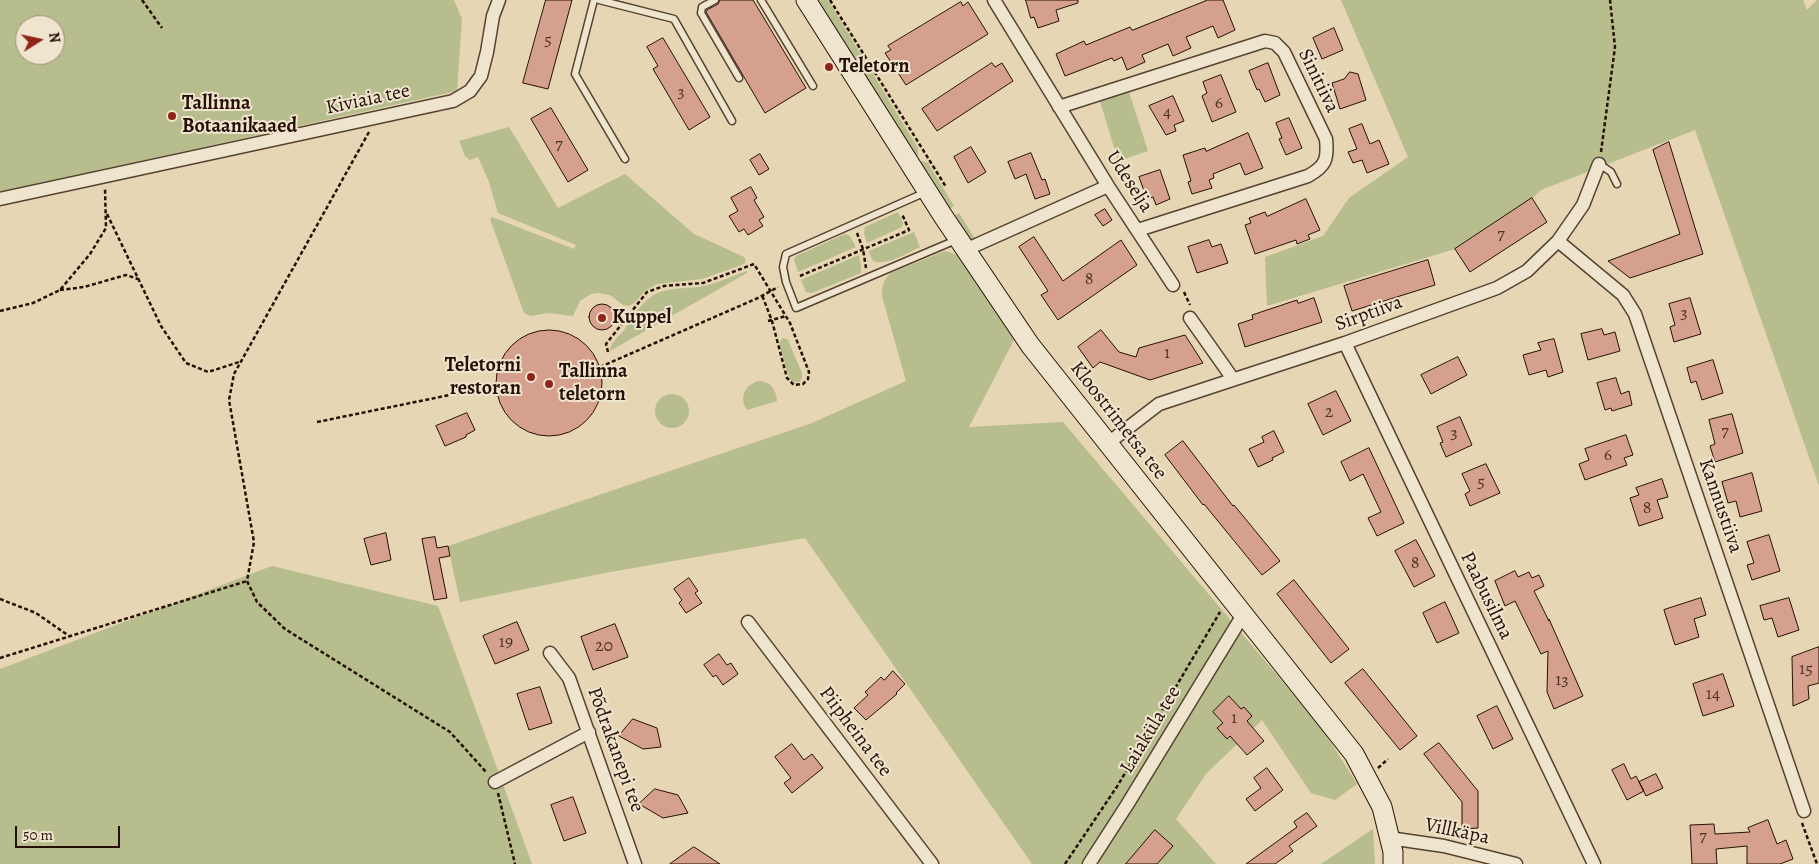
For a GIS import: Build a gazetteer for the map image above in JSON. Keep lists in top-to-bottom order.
{
  "streets": {
    "main road": ["Kloostrimetsa tee"],
    "street": [
      "Sinitiiva",
      "Kiviaia tee",
      "Udeselja",
      "Sirptiiva",
      "Kannustiiva",
      "Paabusilma",
      "Laiaküla tee",
      "Piipheina tee",
      "Põdrakanepi tee",
      "Villkäpa"
    ]
  },
  "crossings": [
    ["Sinitiiva", "Udeselja"],
    ["Sirptiiva", "Kloostrimetsa tee"],
    ["Sirptiiva", "Kannustiiva"],
    ["Sirptiiva", "Paabusilma"],
    ["Kloostrimetsa tee", "Laiaküla tee"],
    ["Kloostrimetsa tee", "Villkäpa"]
  ],
  "places": [
    "Teletorn",
    "Tallinna Botaanikaaed",
    "Kuppel",
    "Teletorni restoran",
    "Tallinna teletorn"
  ],
  "house_numbers": [
    "5",
    "3",
    "6",
    "4",
    "7",
    "7",
    "8",
    "3",
    "1",
    "2",
    "7",
    "3",
    "6",
    "5",
    "8",
    "8",
    "19",
    "20",
    "15",
    "13",
    "14",
    "1",
    "7"
  ],
  "scale_bar": "50 m",
  "north": "right"
}
